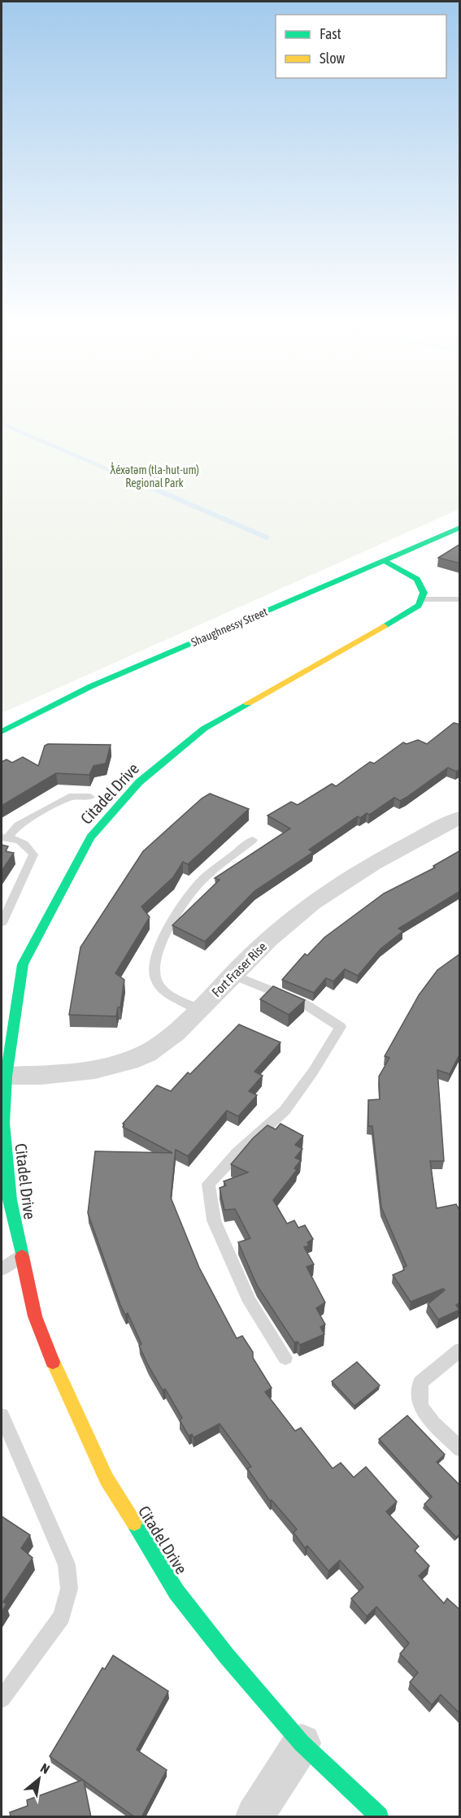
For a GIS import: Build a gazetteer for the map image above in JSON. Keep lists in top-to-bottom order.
{
  "streets": {
    "street": ["Shaughnessy Street", "Citadel Drive", "Fort Fraser Rise"]
  },
  "crossings": [
    ["Citadel Drive", "Fort Fraser Rise"]
  ],
  "parks": ["ƛ̓éxətəm (tla-hut-um) Regional Park"],
  "legend": ["Fast", "Slow"],
  "north": "top right"
}
